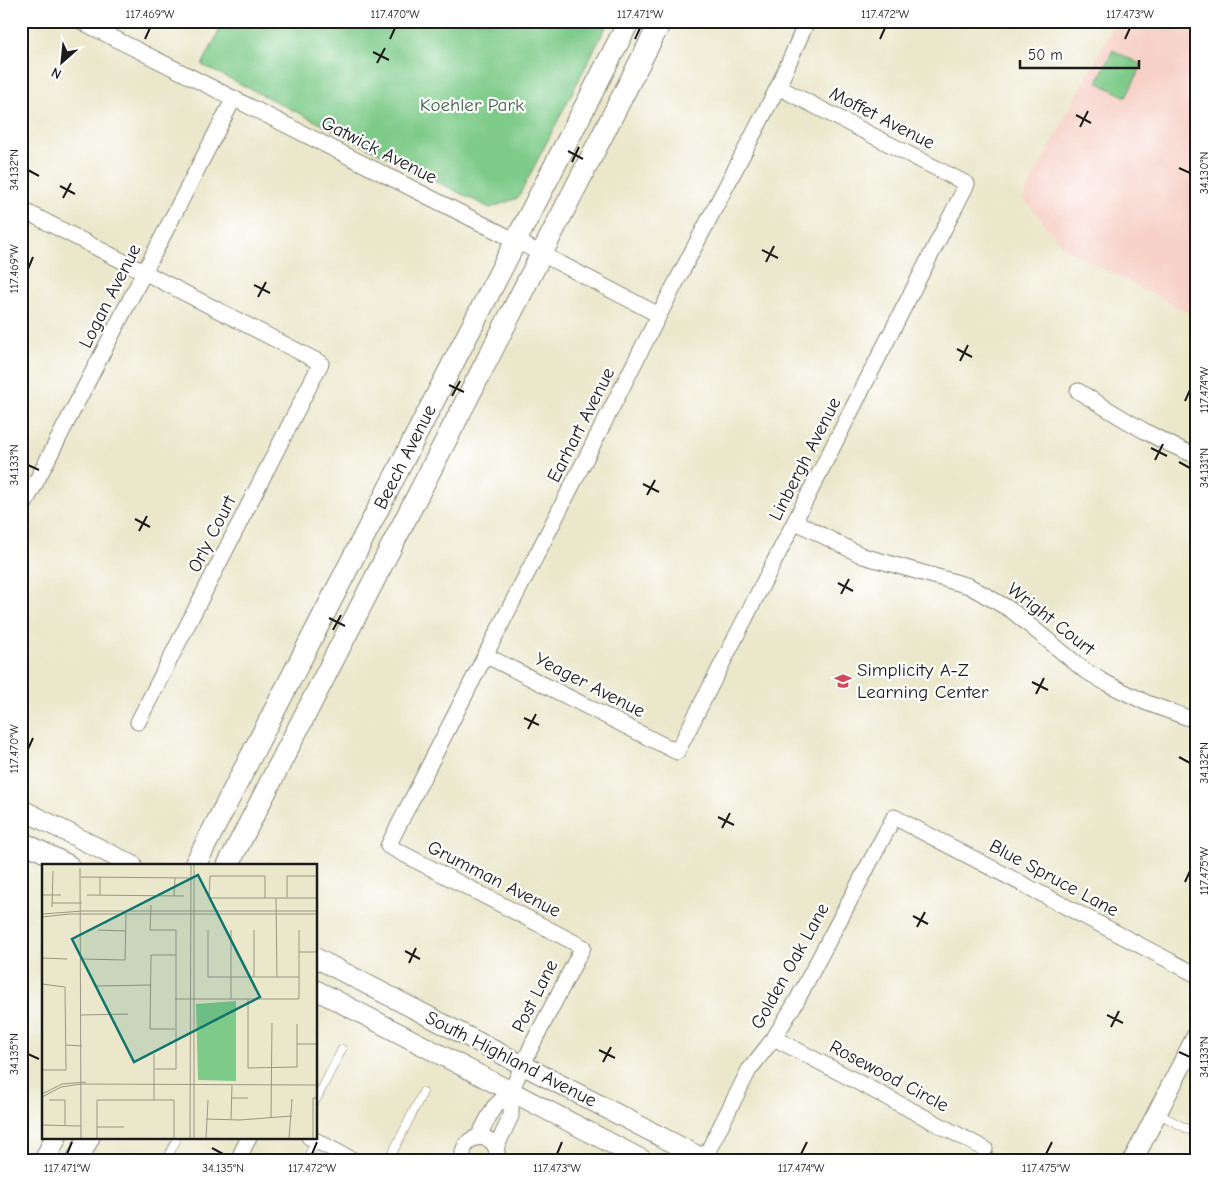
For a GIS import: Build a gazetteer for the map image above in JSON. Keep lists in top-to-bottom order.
{
  "streets": {
    "main road": ["Beech Avenue"],
    "street": [
      "Moffet Avenue",
      "Gatwick Avenue",
      "Logan Avenue",
      "Earhart Avenue",
      "Linbergh Avenue",
      "Orly Court",
      "Wright Court",
      "Yeager Avenue",
      "Blue Spruce Lane",
      "Grumman Avenue",
      "Golden Oak Lane",
      "Post Lane",
      "South Highland Avenue",
      "Rosewood Circle"
    ]
  },
  "crossings": [
    ["Moffet Avenue", "Earhart Avenue"],
    ["Moffet Avenue", "Linbergh Avenue"],
    ["Gatwick Avenue", "Logan Avenue"],
    ["Gatwick Avenue", "Earhart Avenue"],
    ["Gatwick Avenue", "Beech Avenue"],
    ["Logan Avenue", "Orly Court"],
    ["Earhart Avenue", "Yeager Avenue"],
    ["Earhart Avenue", "Grumman Avenue"],
    ["Linbergh Avenue", "Wright Court"],
    ["Linbergh Avenue", "Yeager Avenue"],
    ["Blue Spruce Lane", "Golden Oak Lane"],
    ["Grumman Avenue", "Post Lane"],
    ["Golden Oak Lane", "South Highland Avenue"],
    ["Golden Oak Lane", "Rosewood Circle"],
    ["Post Lane", "South Highland Avenue"]
  ],
  "parks": ["Koehler Park"],
  "places": {
    "school or university": ["Simplicity A-Z Learning Center"]
  },
  "scale_bar": "50 m",
  "north": "bottom left",
  "coordinates": [
    "117.469°W",
    "117.470°W",
    "117.471°W",
    "117.472°W",
    "117.473°W",
    "34.132°N",
    "34.130°N",
    "117.474°W",
    "34.133°N",
    "34.131°N",
    "117.475°W",
    "34.135°N"
  ]
}
